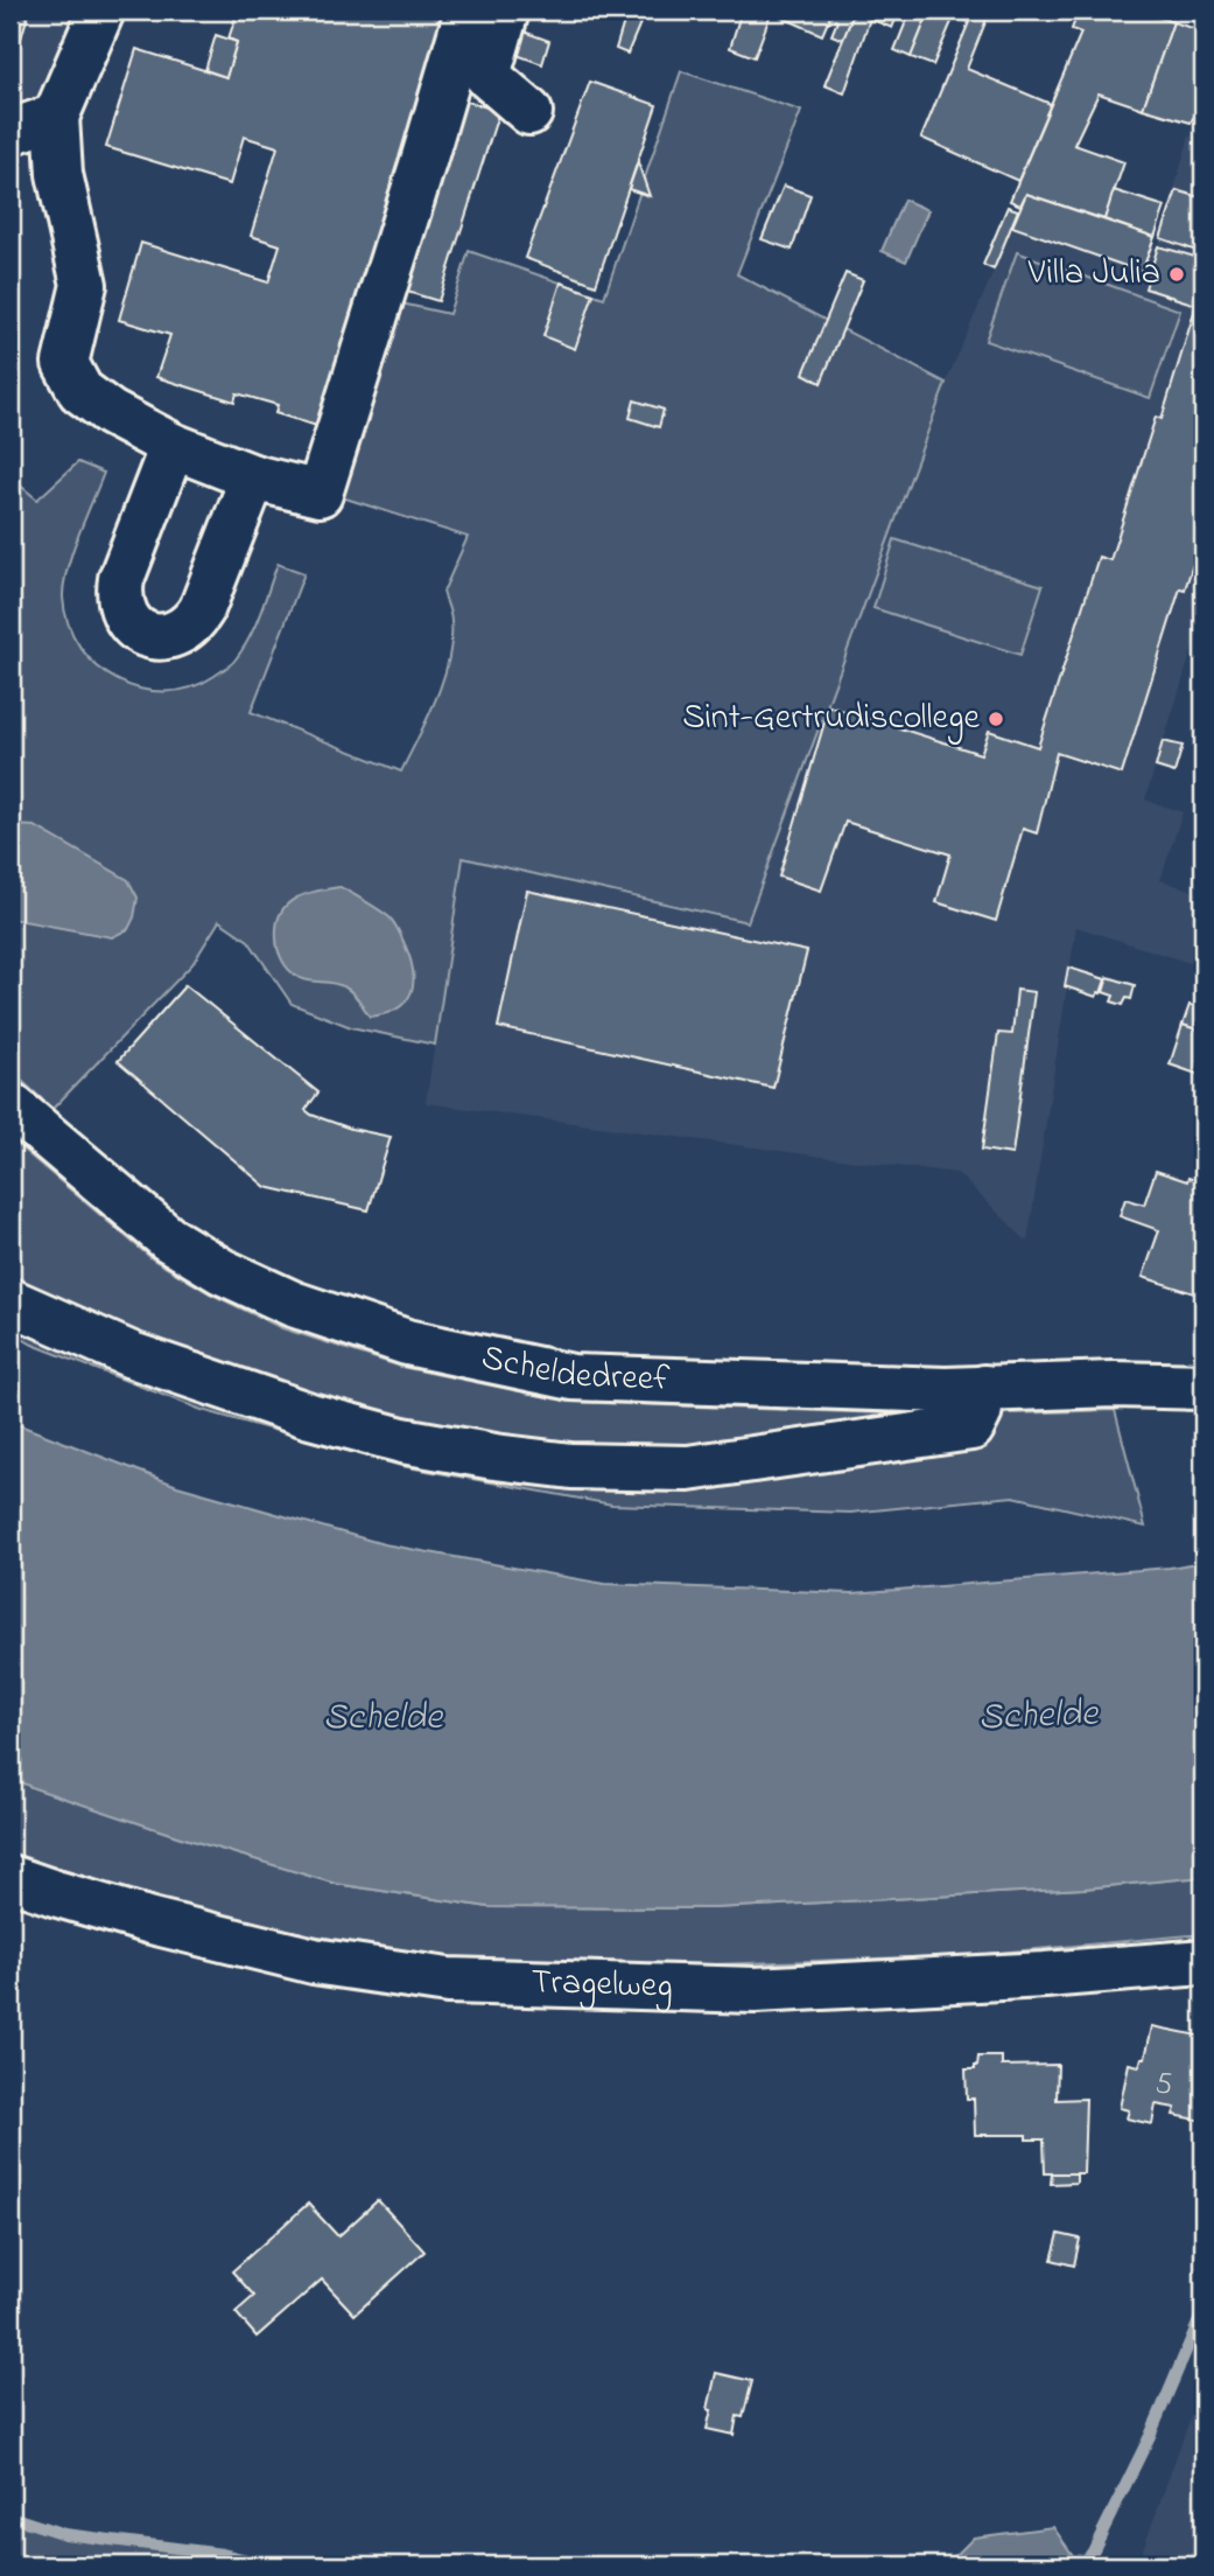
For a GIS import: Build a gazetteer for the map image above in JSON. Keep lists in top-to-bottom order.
{
  "streets": {
    "street": ["Scheldedreef", "Tragelweg"]
  },
  "water": ["Schelde"],
  "places": ["Villa Julia", "Sint-Gertrudiscollege"],
  "house_numbers": ["5"]
}
